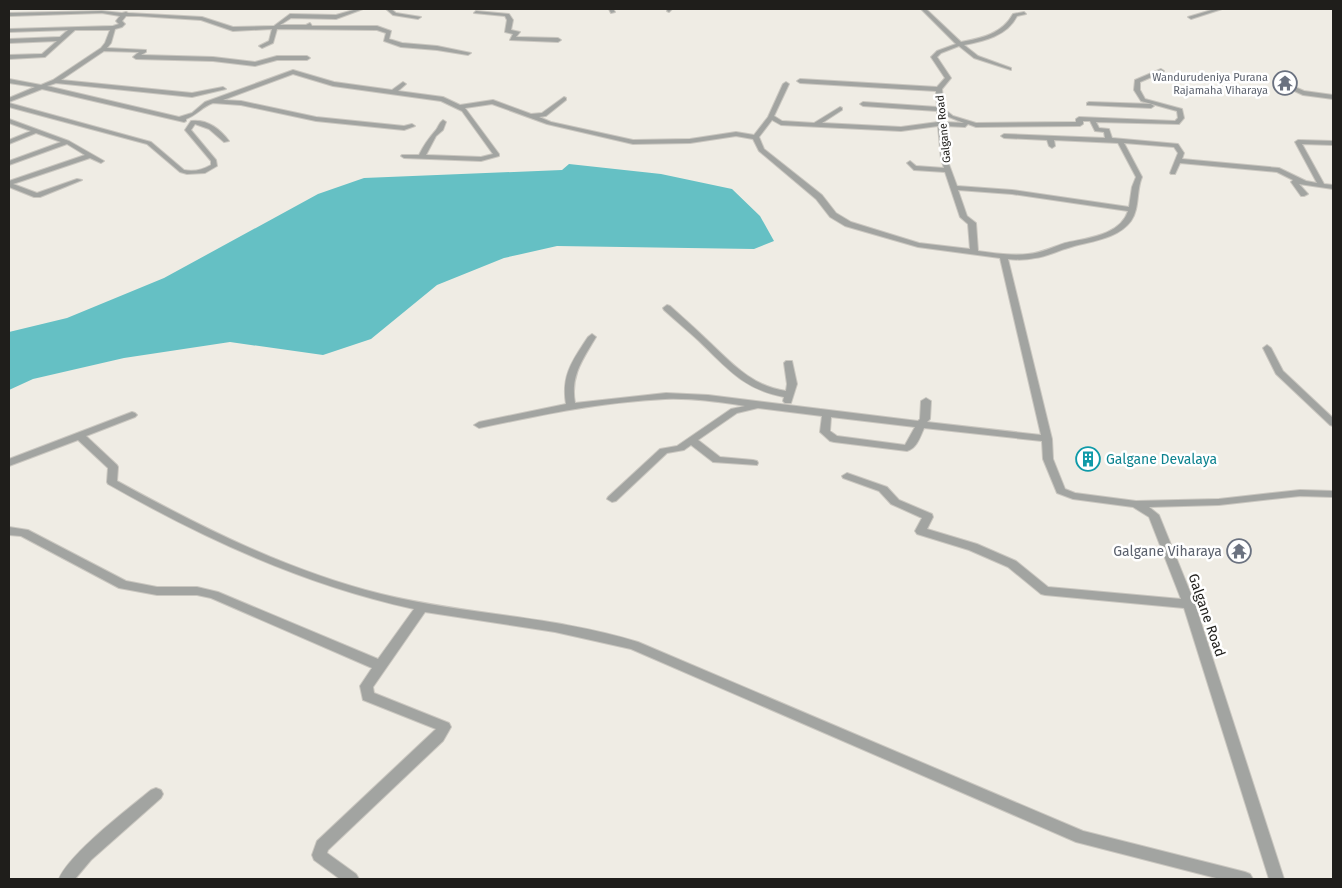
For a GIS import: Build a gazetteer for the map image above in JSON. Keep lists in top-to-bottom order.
{
  "streets": {
    "street": ["Galgane Road"]
  },
  "places": {
    "temple": ["Wandurudeniya Purana Rajamaha Viharaya", "Galgane Viharaya"],
    "building": ["Galgane Devalaya"]
  }
}
